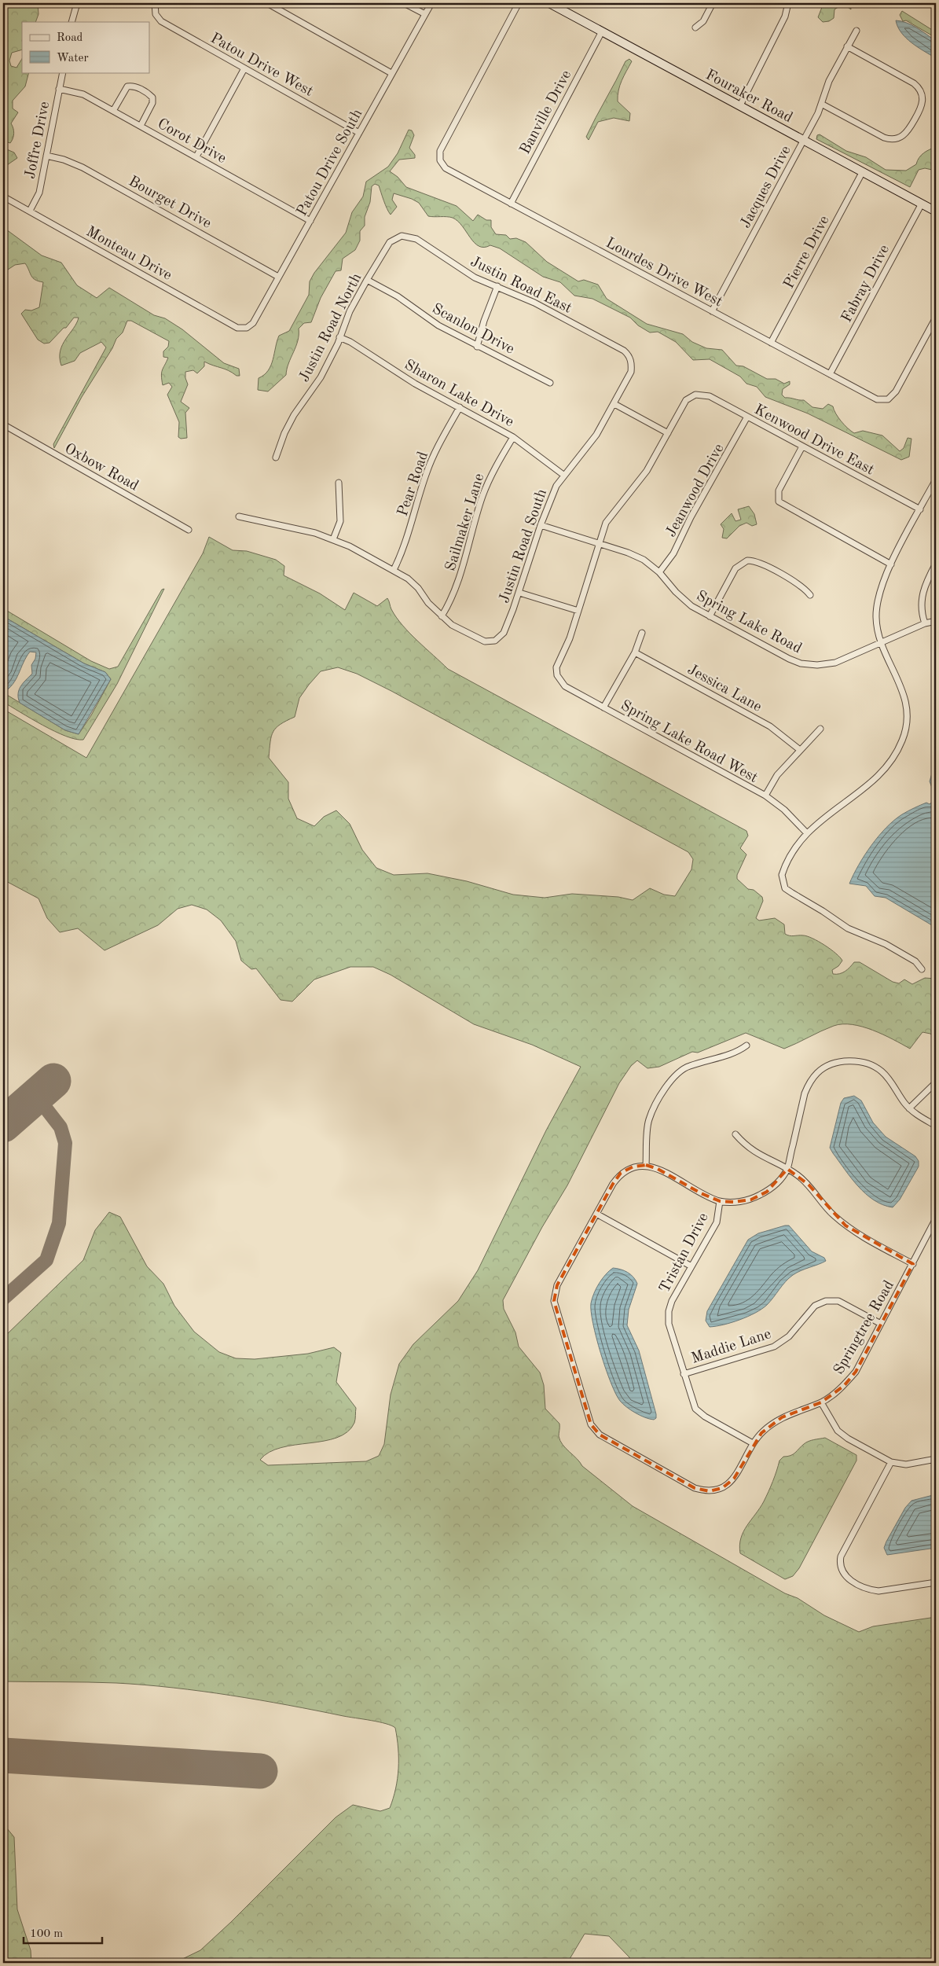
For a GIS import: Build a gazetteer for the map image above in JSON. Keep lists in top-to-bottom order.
{
  "streets": {
    "main road": ["Fouraker Road"],
    "street": [
      "Patou Drive West",
      "Banville Drive",
      "Joffre Drive",
      "Corot Drive",
      "Patou Drive South",
      "Jacques Drive",
      "Bourget Drive",
      "Pierre Drive",
      "Monteau Drive",
      "Lourdes Drive West",
      "Fabray Drive",
      "Justin Road East",
      "Justin Road North",
      "Scanlon Drive",
      "Sharon Lake Drive",
      "Kenwood Drive East",
      "Oxbow Road",
      "Pear Road",
      "Jeanwood Drive",
      "Sailmaker Lane",
      "Justin Road South",
      "Spring Lake Road",
      "Jessica Lane",
      "Spring Lake Road West",
      "Tristan Drive",
      "Springtree Road",
      "Maddie Lane"
    ]
  },
  "crossings": [
    ["Patou Drive West", "Patou Drive South"],
    ["Fouraker Road", "Banville Drive"],
    ["Fouraker Road", "Jacques Drive"],
    ["Fouraker Road", "Pierre Drive"],
    ["Fouraker Road", "Fabray Drive"],
    ["Banville Drive", "Lourdes Drive West"],
    ["Joffre Drive", "Corot Drive"],
    ["Joffre Drive", "Bourget Drive"],
    ["Joffre Drive", "Monteau Drive"],
    ["Corot Drive", "Patou Drive South"],
    ["Patou Drive South", "Bourget Drive"],
    ["Patou Drive South", "Monteau Drive"],
    ["Jacques Drive", "Lourdes Drive West"],
    ["Pierre Drive", "Lourdes Drive West"],
    ["Lourdes Drive West", "Fabray Drive"],
    ["Justin Road East", "Justin Road North"],
    ["Justin Road East", "Justin Road South"],
    ["Justin Road North", "Scanlon Drive"],
    ["Justin Road North", "Sharon Lake Drive"],
    ["Sharon Lake Drive", "Pear Road"],
    ["Sharon Lake Drive", "Sailmaker Lane"],
    ["Sharon Lake Drive", "Justin Road South"],
    ["Kenwood Drive East", "Jeanwood Drive"],
    ["Jeanwood Drive", "Spring Lake Road"],
    ["Sailmaker Lane", "Justin Road South"],
    ["Justin Road South", "Spring Lake Road"],
    ["Tristan Drive", "Springtree Road"],
    ["Tristan Drive", "Maddie Lane"],
    ["Springtree Road", "Maddie Lane"]
  ],
  "legend": ["Road", "Water"],
  "scale_bar": "100 m"
}
